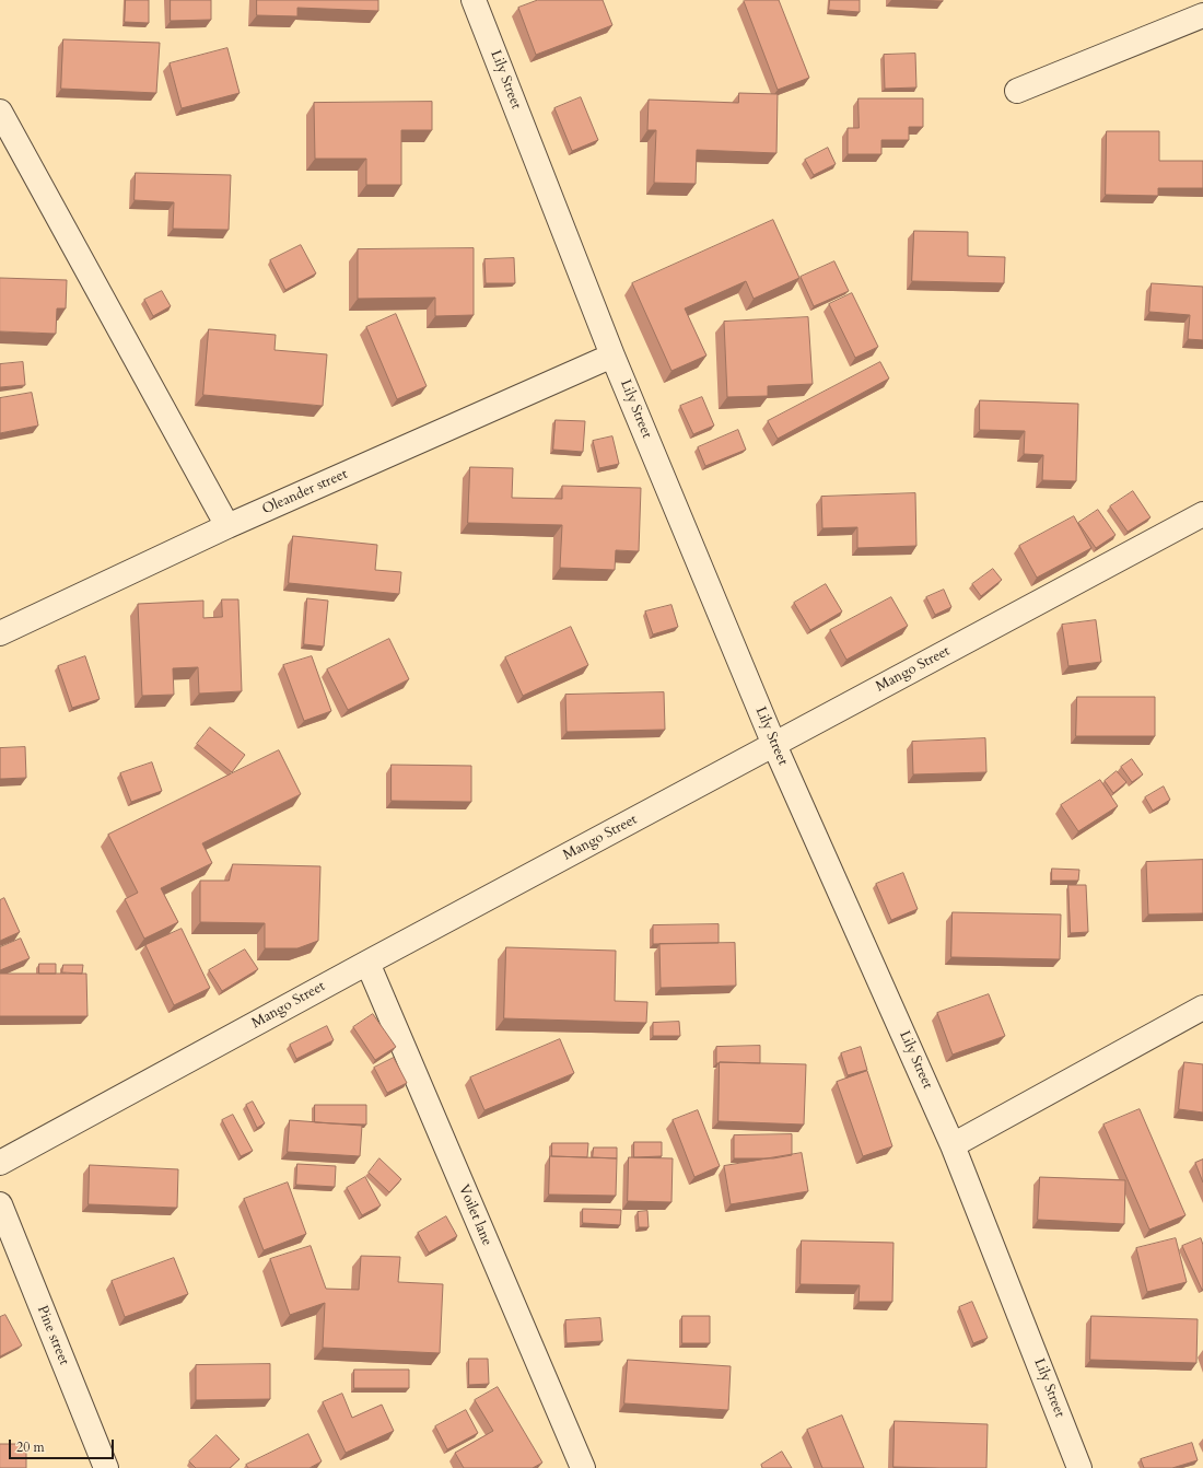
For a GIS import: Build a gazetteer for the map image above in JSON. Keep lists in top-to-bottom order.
{
  "streets": {
    "street": [
      "Lily Street",
      "Oleander street",
      "Mango Street",
      "Voilet lane",
      "Pine street"
    ]
  },
  "crossings": [
    ["Lily Street", "Oleander street"],
    ["Lily Street", "Mango Street"],
    ["Mango Street", "Voilet lane"]
  ],
  "scale_bar": "20 m"
}
